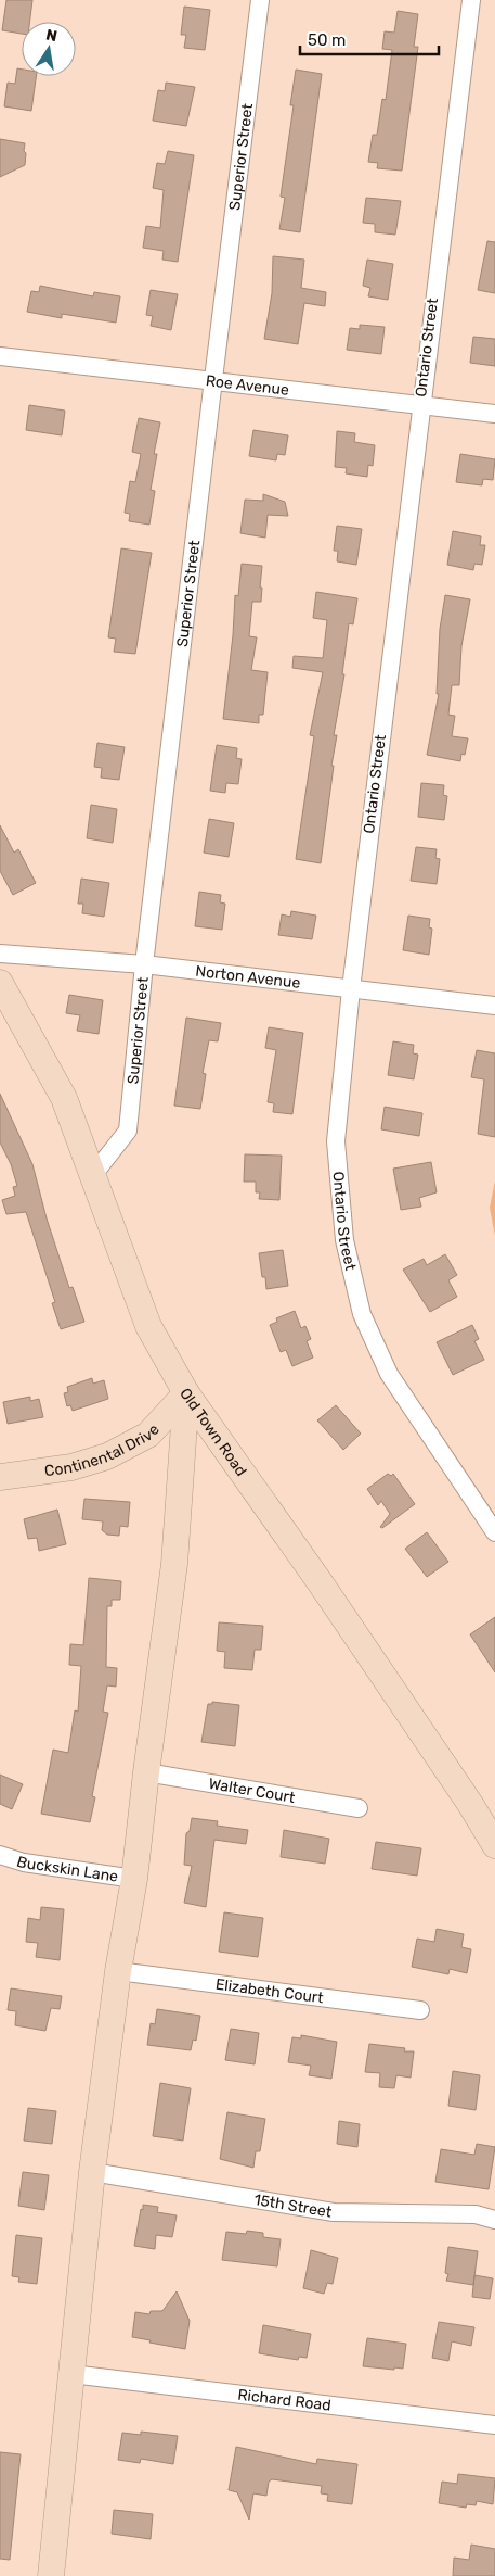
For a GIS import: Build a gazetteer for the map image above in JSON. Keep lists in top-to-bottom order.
{
  "streets": {
    "street": [
      "Superior Street",
      "Ontario Street",
      "Roe Avenue",
      "Norton Avenue",
      "Old Town Road",
      "Continental Drive",
      "Walter Court",
      "Buckskin Lane",
      "Elizabeth Court",
      "15th Street",
      "Richard Road"
    ]
  },
  "crossings": [
    ["Superior Street", "Roe Avenue"],
    ["Superior Street", "Norton Avenue"],
    ["Superior Street", "Old Town Road"],
    ["Ontario Street", "Roe Avenue"],
    ["Ontario Street", "Norton Avenue"],
    ["Old Town Road", "Continental Drive"]
  ],
  "scale_bar": "50 m",
  "north": "top"
}
